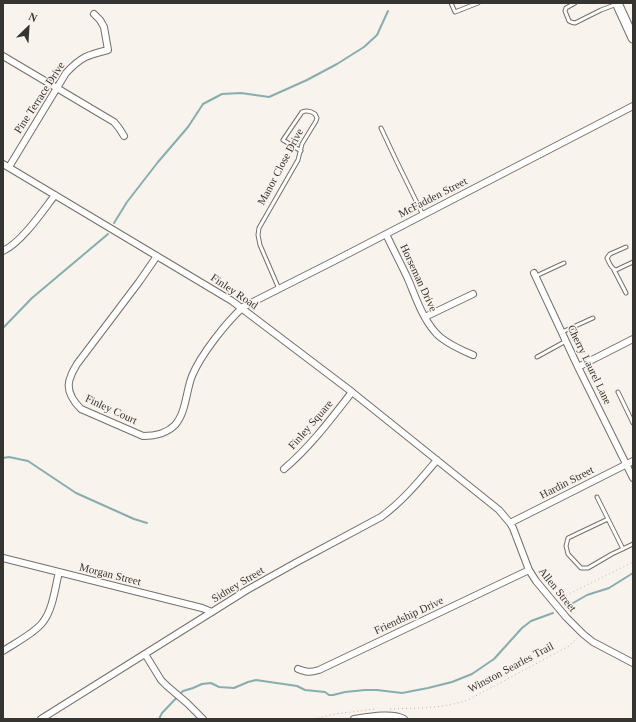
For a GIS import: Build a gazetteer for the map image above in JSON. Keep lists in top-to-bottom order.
{
  "streets": {
    "street": [
      "Pine Terrace Drive",
      "McFadden Street",
      "Horseman Drive",
      "Finley Road",
      "Cherry Laurel Lane",
      "Finley Court",
      "Finley Square",
      "Hardin Street",
      "Morgan Street",
      "Sidney Street",
      "Allen Street",
      "Friendship Drive"
    ],
    "lane": ["Manor Close Drive"],
    "path": ["Winston Searles Trail"]
  },
  "crossings": [
    ["Pine Terrace Drive", "Finley Road"],
    ["Manor Close Drive", "McFadden Street"],
    ["McFadden Street", "Horseman Drive"],
    ["McFadden Street", "Finley Road"],
    ["McFadden Street", "Finley Court"],
    ["Finley Road", "Finley Court"],
    ["Finley Road", "Finley Square"],
    ["Finley Road", "Sidney Street"],
    ["Finley Road", "Allen Street"],
    ["Cherry Laurel Lane", "Hardin Street"],
    ["Hardin Street", "Allen Street"],
    ["Morgan Street", "Sidney Street"],
    ["Sidney Street", "Allen Street"],
    ["Allen Street", "Friendship Drive"],
    ["Allen Street", "Winston Searles Trail"]
  ],
  "north": "top right"
}
